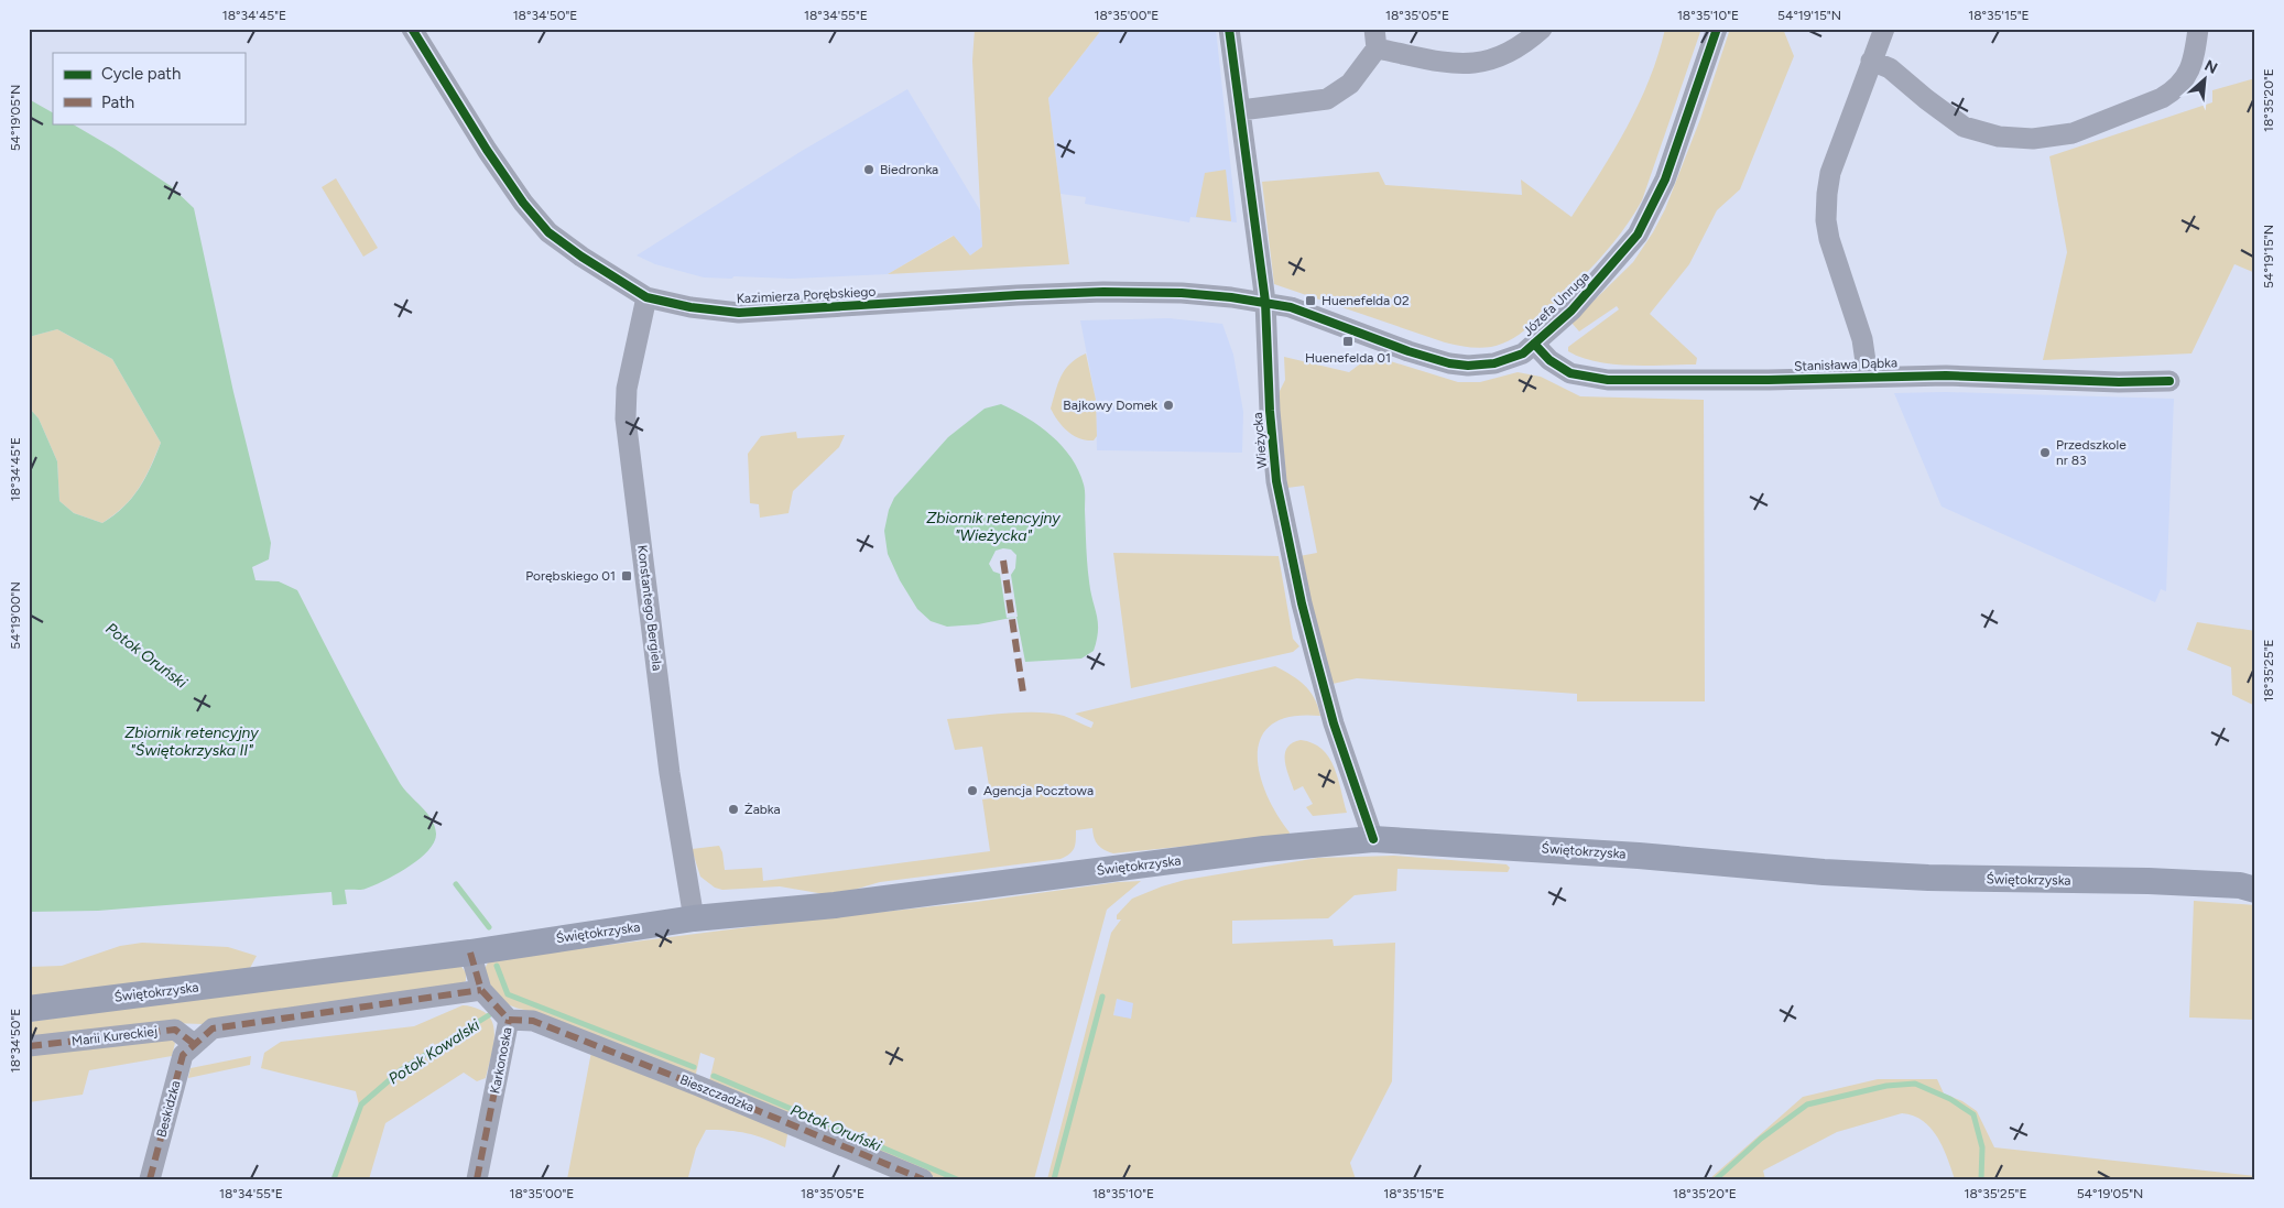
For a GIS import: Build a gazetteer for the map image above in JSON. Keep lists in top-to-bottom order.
{
  "streets": {
    "main road": ["Świętokrzyska"],
    "street": [
      "Kazimierza Porębskiego",
      "Józefa Unruga",
      "Stanisława Dąbka",
      "Wieżycka",
      "Konstantego Bergiela",
      "Marii Kureckiej",
      "Karkonoska",
      "Bieszczadzka",
      "Beskidzka"
    ]
  },
  "crossings": [
    ["Kazimierza Porębskiego", "Józefa Unruga"],
    ["Kazimierza Porębskiego", "Wieżycka"],
    ["Kazimierza Porębskiego", "Konstantego Bergiela"],
    ["Józefa Unruga", "Stanisława Dąbka"],
    ["Józefa Unruga", "Wieżycka"],
    ["Wieżycka", "Świętokrzyska"],
    ["Konstantego Bergiela", "Świętokrzyska"],
    ["Świętokrzyska", "Karkonoska"],
    ["Marii Kureckiej", "Beskidzka"],
    ["Karkonoska", "Bieszczadzka"]
  ],
  "water": [
    "Zbiornik retencyjny \"Wieżycka\"",
    "Potok Oruński",
    "Zbiornik retencyjny \"Świętokrzyska II\"",
    "Potok Kowalski"
  ],
  "places": {
    "other": [
      "Biedronka",
      "Bajkowy Domek",
      "Przedszkole nr 83",
      "Agencja Pocztowa",
      "Żabka"
    ],
    "transit": ["Huenefelda 02", "Huenefelda 01", "Porębskiego 01"]
  },
  "legend": ["Cycle path", "Path"],
  "north": "top right",
  "coordinates": [
    "18°34'45\"E",
    "18°34'50\"E",
    "18°34'55\"E",
    "18°35'00\"E",
    "18°35'05\"E",
    "18°35'10\"E",
    "54°19'15\"N",
    "18°35'15\"E",
    "18°35'20\"E",
    "54°19'05\"N",
    "54°19'00\"N",
    "18°35'25\"E"
  ]
}
